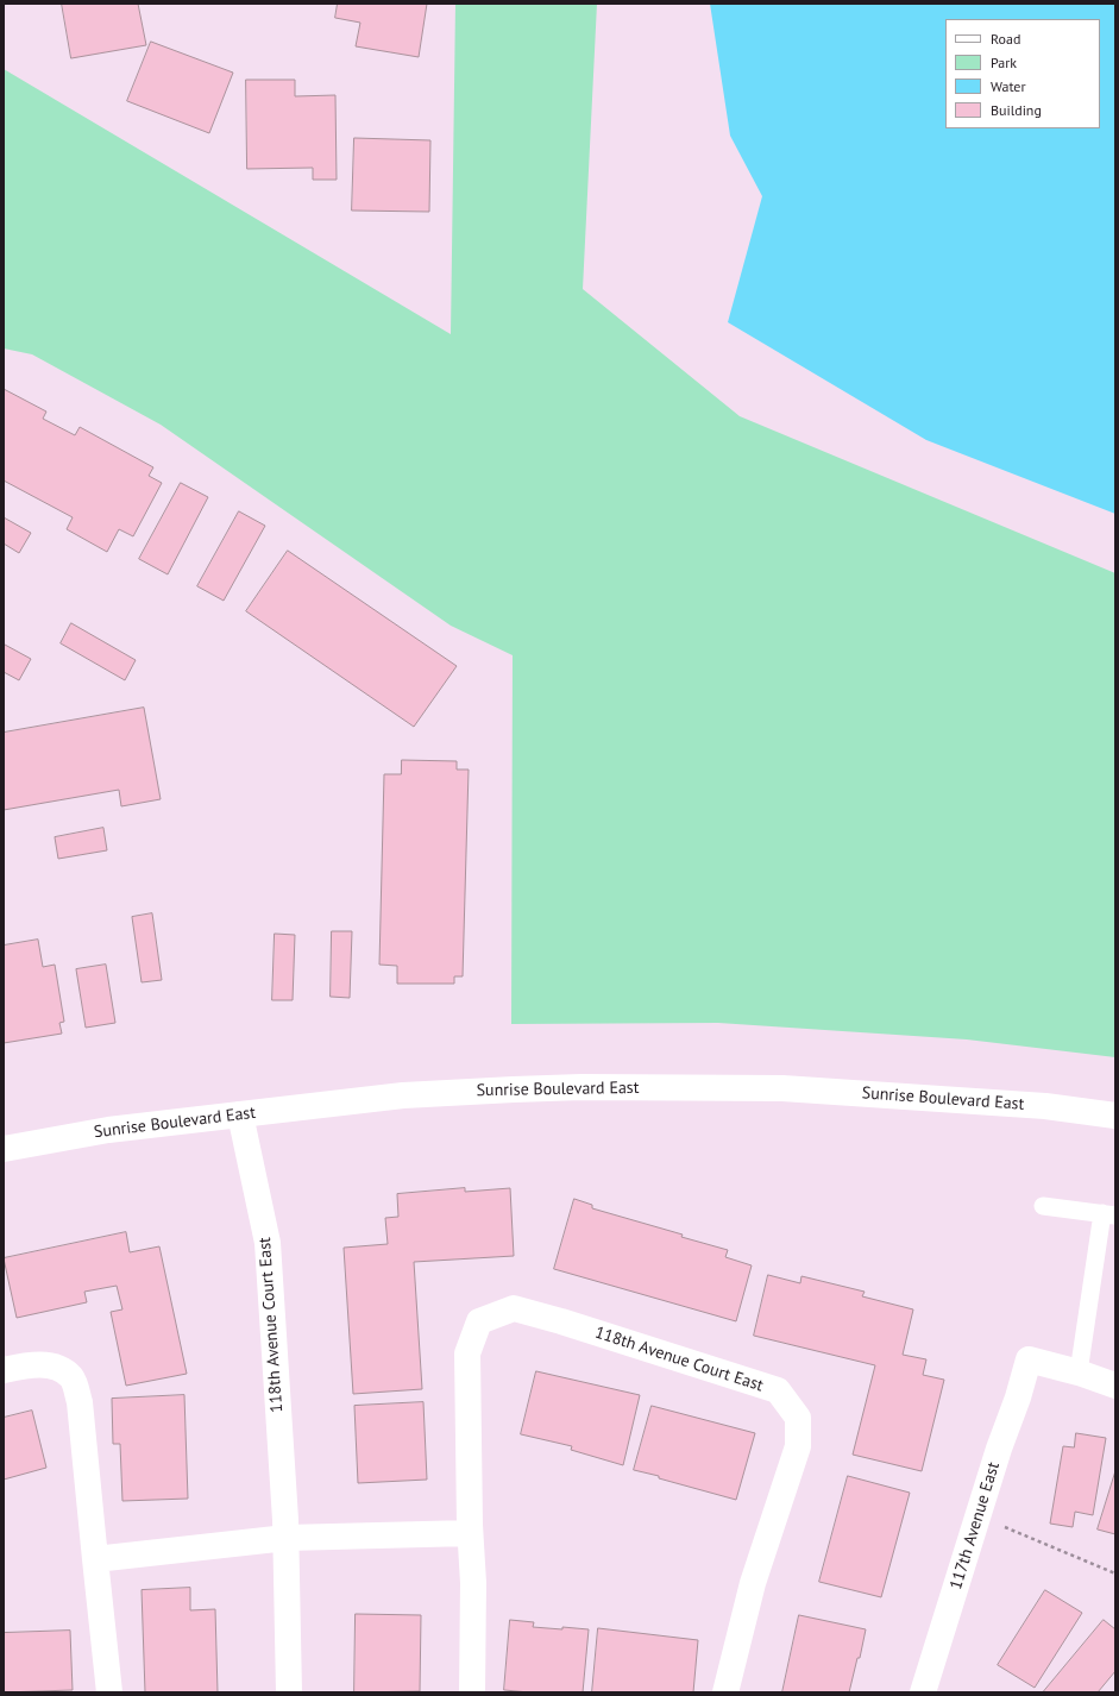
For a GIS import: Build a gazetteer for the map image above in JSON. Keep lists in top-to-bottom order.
{
  "streets": {
    "street": ["Sunrise Boulevard East", "118th Avenue Court East", "117th Avenue East"]
  },
  "crossings": [
    ["Sunrise Boulevard East", "118th Avenue Court East"]
  ],
  "legend": [
    "Road",
    "Park",
    "Water",
    "Building"
  ]
}
